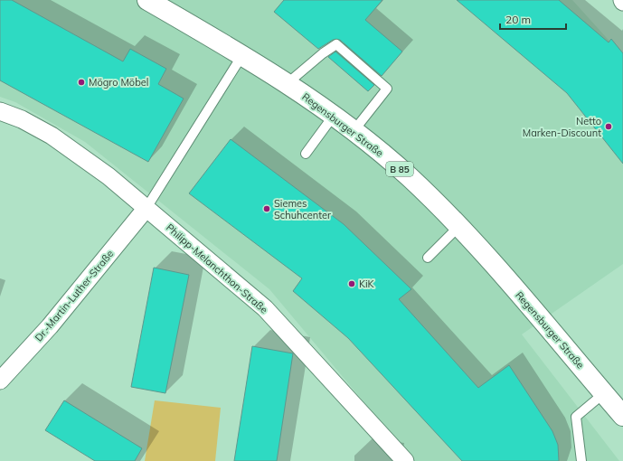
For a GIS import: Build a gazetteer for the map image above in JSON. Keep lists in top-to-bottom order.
{
  "streets": {
    "main road": ["Regensburger Straße", "B 85"],
    "street": ["Philipp-Melanchthon-Straße", "Dr.-Martin-Luther-Straße"]
  },
  "crossings": [
    ["Philipp-Melanchthon-Straße", "Dr.-Martin-Luther-Straße"]
  ],
  "places": [
    "Mögro Möbel",
    "Netto Marken-Discount",
    "Siemes Schuhcenter",
    "KiK"
  ],
  "scale_bar": "20 m"
}
